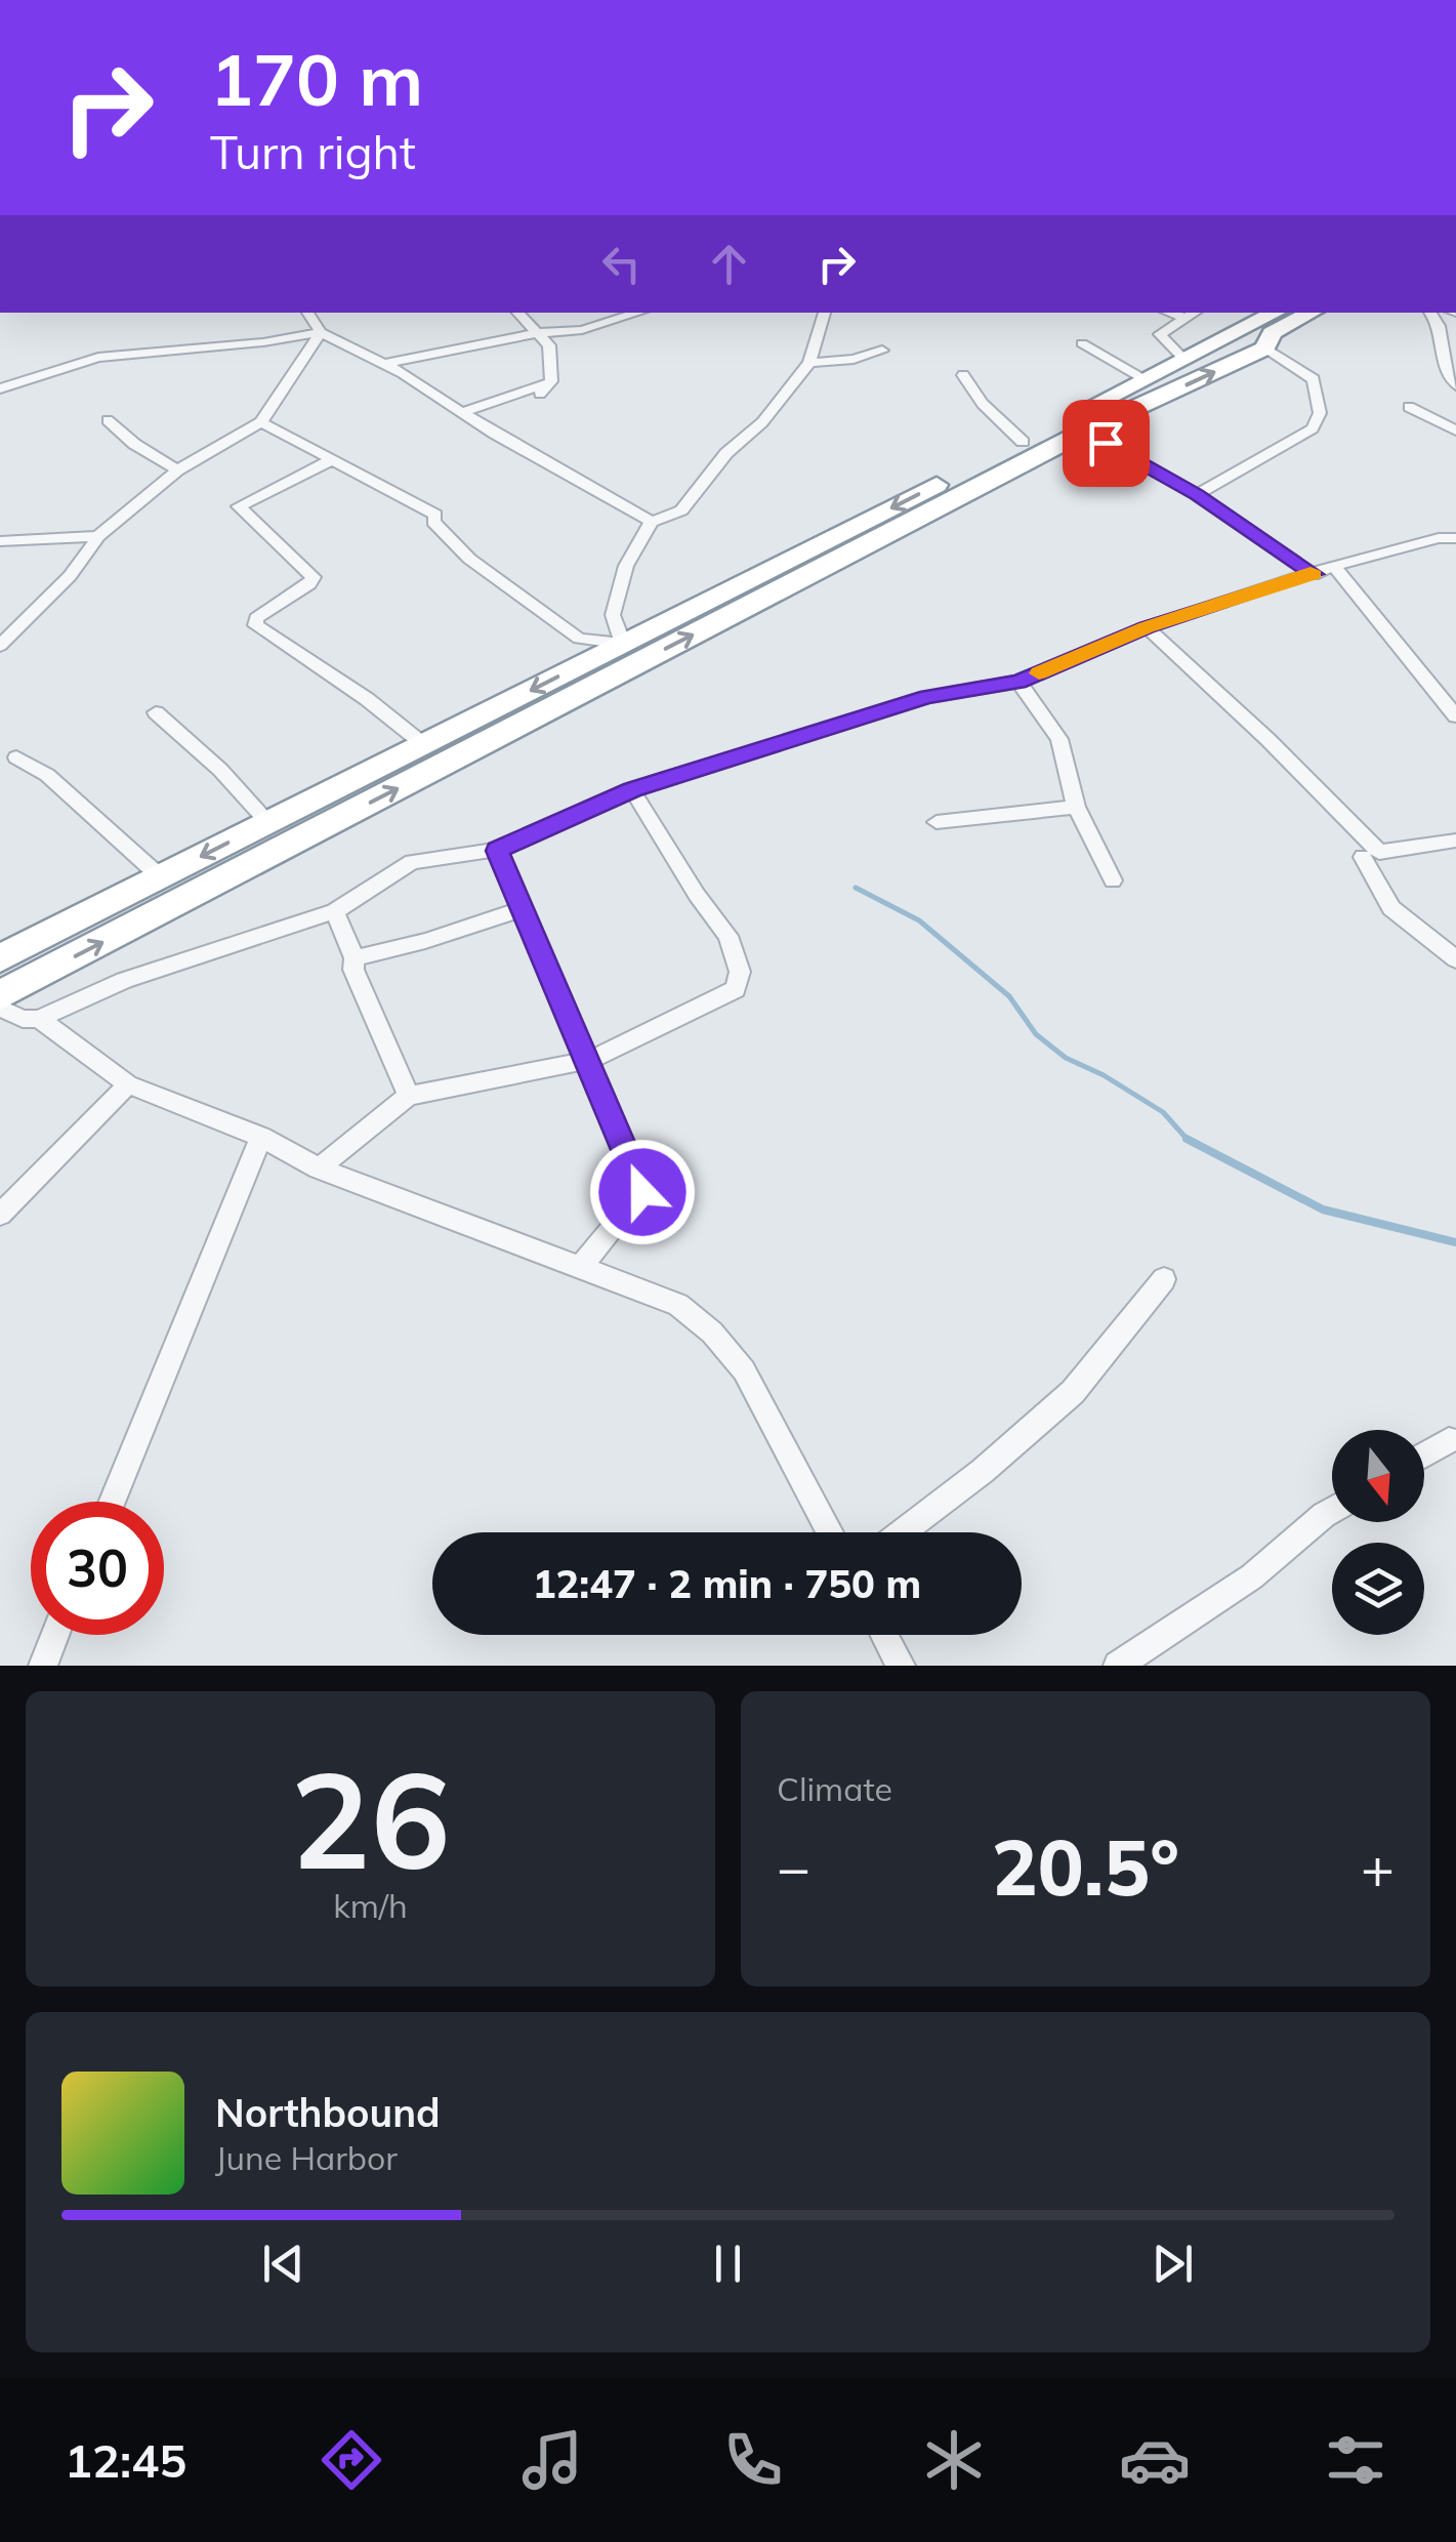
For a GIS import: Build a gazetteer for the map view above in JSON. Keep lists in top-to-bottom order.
{
  "north": "bottom",
  "page": {
    "turn": ["170 m", "Turn right"],
    "limit": "30",
    "trip": "12:47 · 2 min · 750 m",
    "tile": [
      ["26", "km/h"],
      "Climate"
    ],
    "heat": ["−", "20.5°", "+"],
    "song": ["Northbound", "June Harbor"],
    "tabs": "12:45"
  }
}
